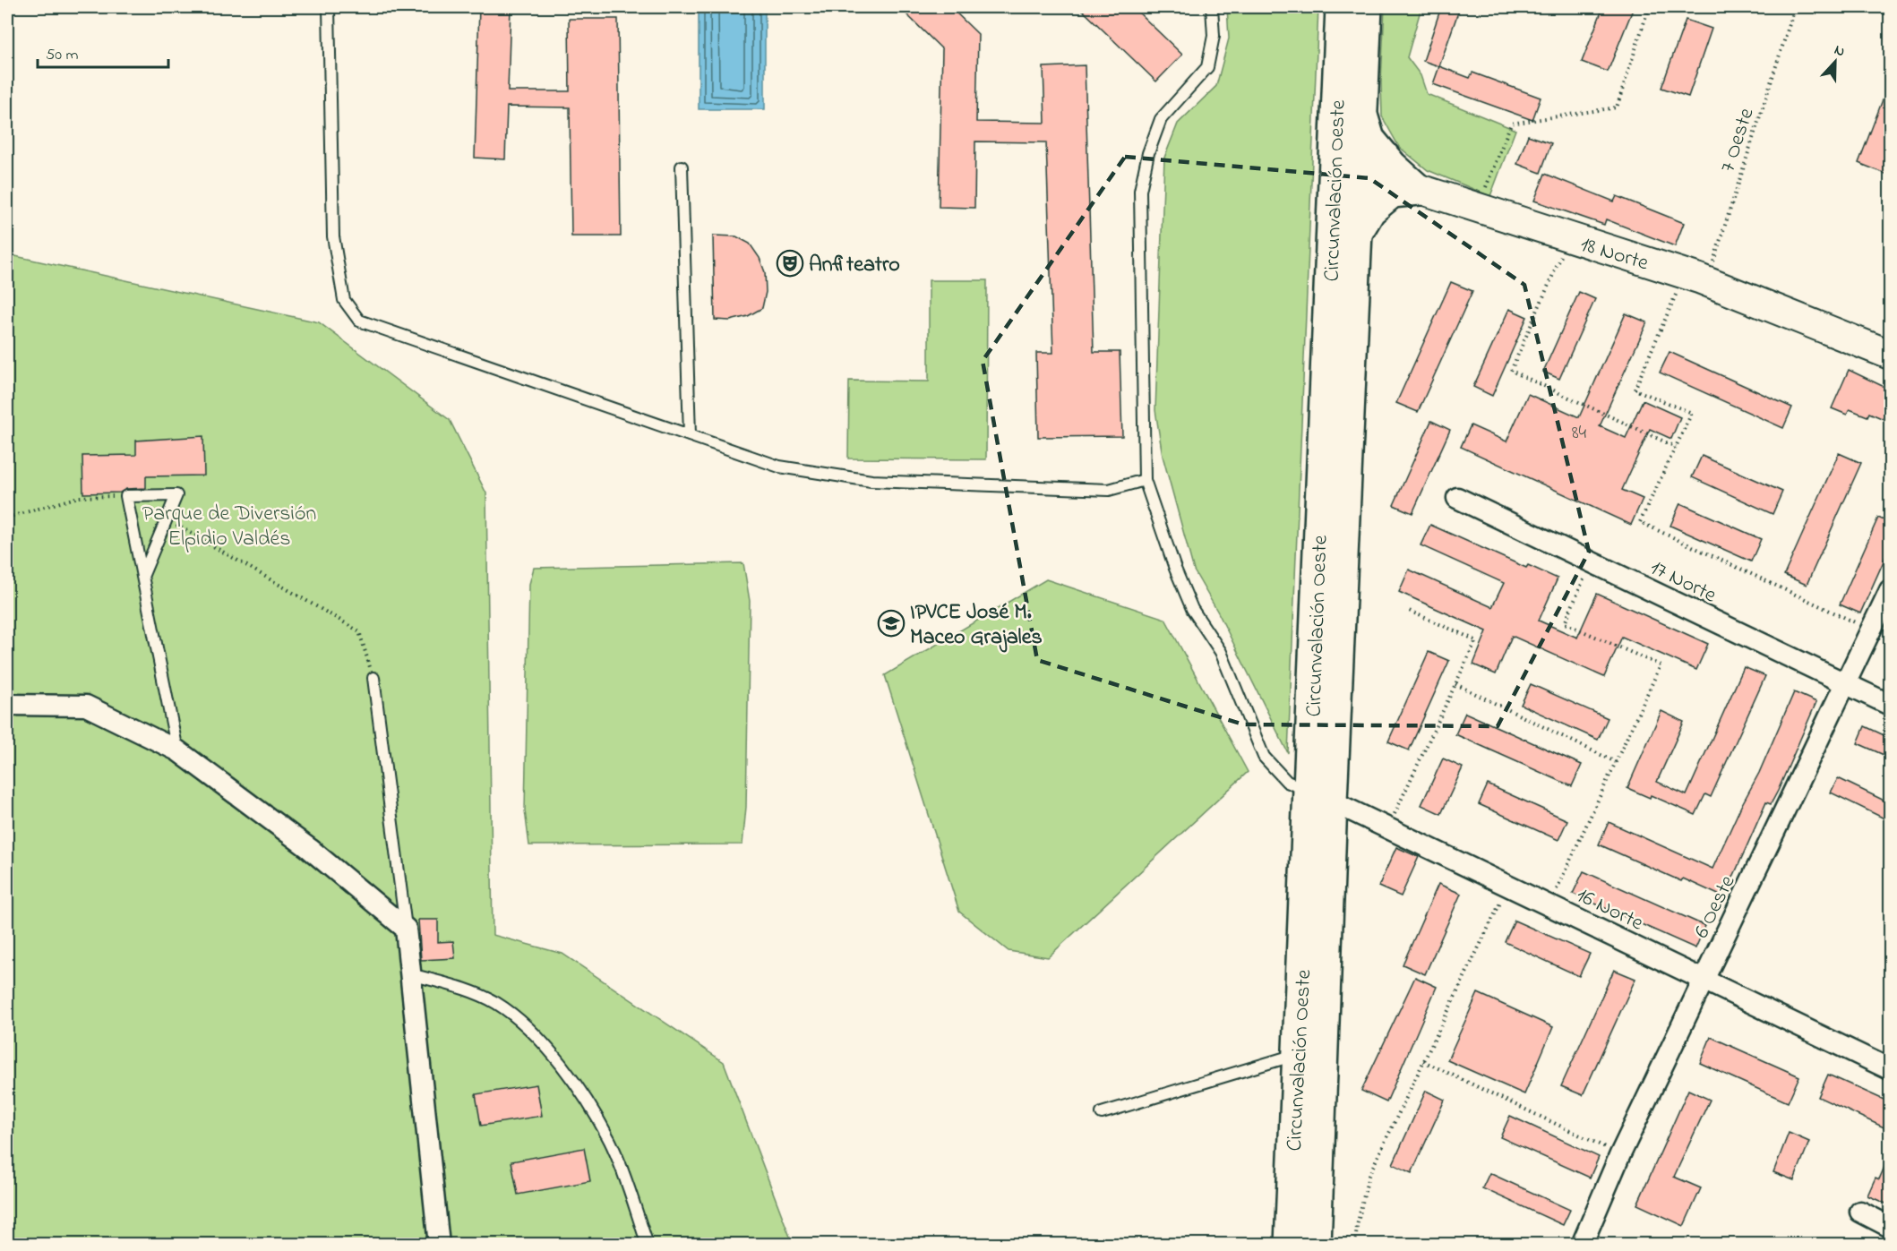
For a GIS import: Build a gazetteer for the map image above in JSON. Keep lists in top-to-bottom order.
{
  "streets": {
    "main road": ["Circunvalación Oeste", "18 Norte"],
    "street": ["17 Norte", "6 Oeste", "16 Norte"],
    "path": ["7 Oeste"]
  },
  "crossings": [
    ["7 Oeste", "18 Norte"],
    ["Circunvalación Oeste", "18 Norte"],
    ["Circunvalación Oeste", "16 Norte"],
    ["17 Norte", "6 Oeste"],
    ["6 Oeste", "16 Norte"]
  ],
  "parks": ["Parque de Diversión Elpidio Valdés"],
  "places": {
    "theatre": ["Anfiteatro"],
    "school or university": ["IPVCE José M. Maceo Grajales"]
  },
  "house_numbers": ["84"],
  "scale_bar": "50 m",
  "north": "top"
}
